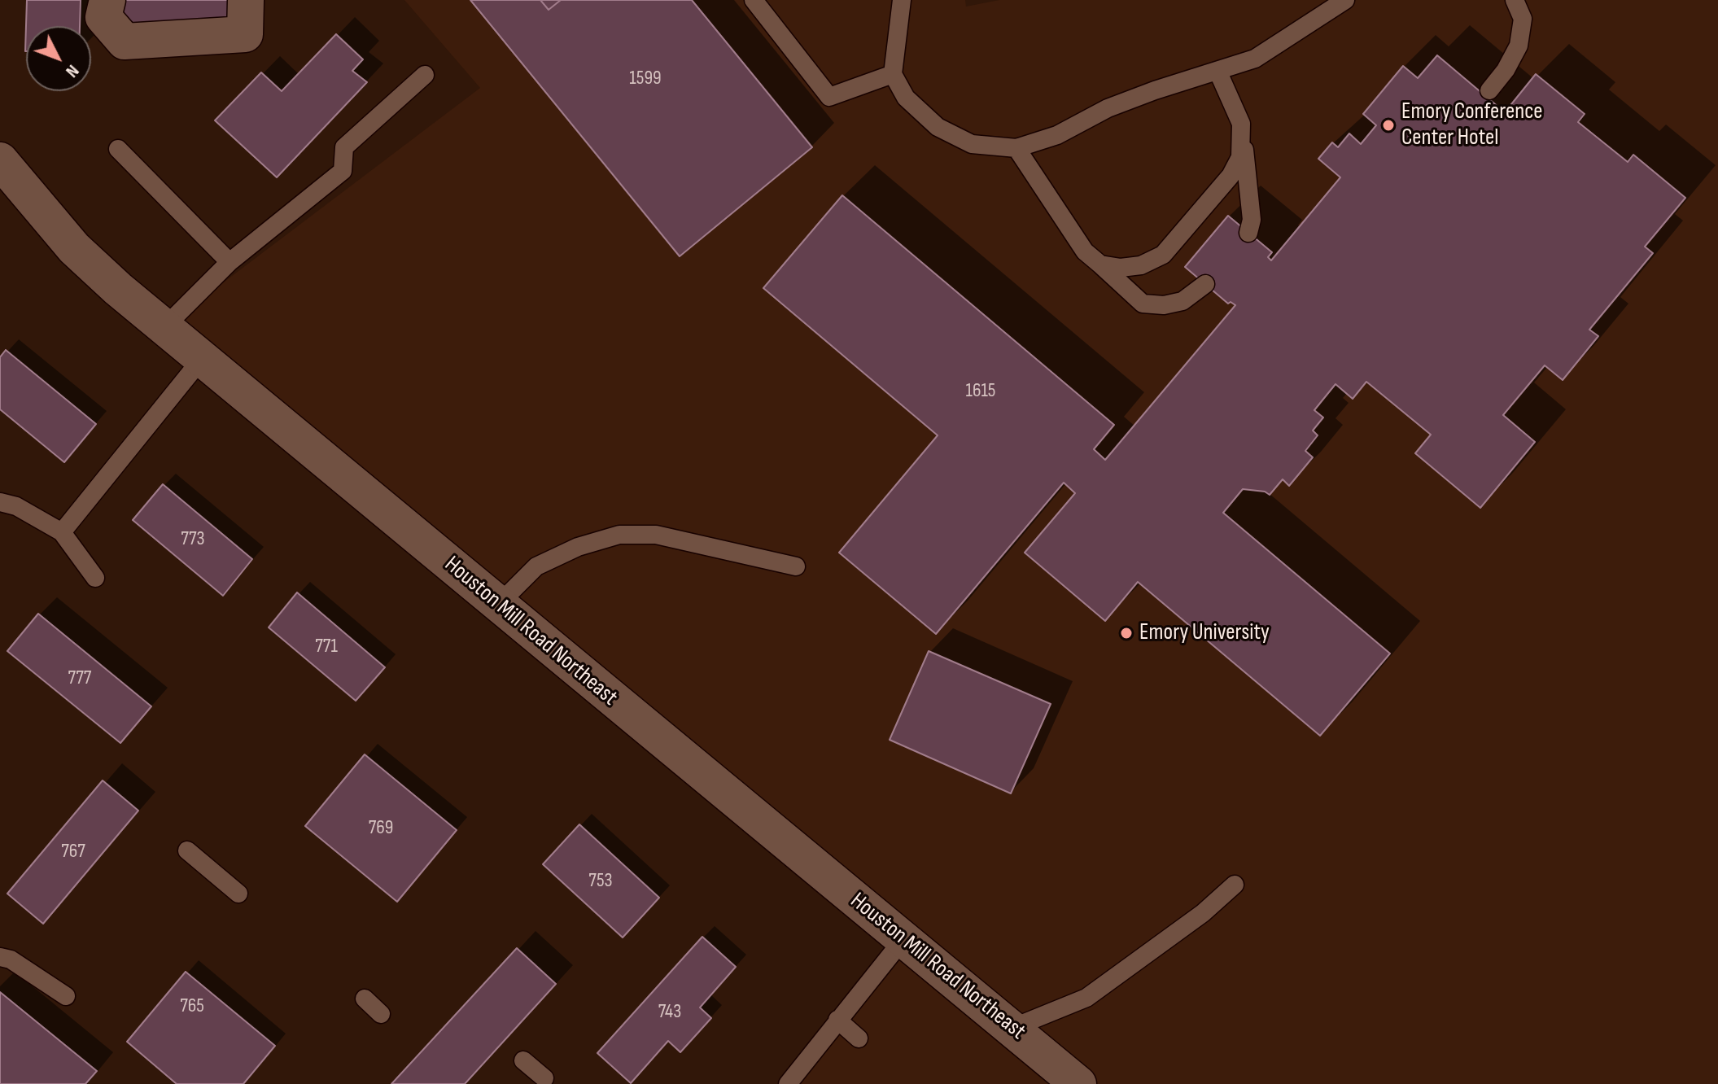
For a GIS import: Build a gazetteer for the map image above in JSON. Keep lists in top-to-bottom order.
{
  "streets": {
    "street": ["Houston Mill Road Northeast"]
  },
  "places": ["Emory Conference Center Hotel", "Emory University"],
  "house_numbers": [
    "1599",
    "1615",
    "773",
    "771",
    "777",
    "769",
    "767",
    "753",
    "765",
    "743"
  ],
  "north": "bottom right"
}
